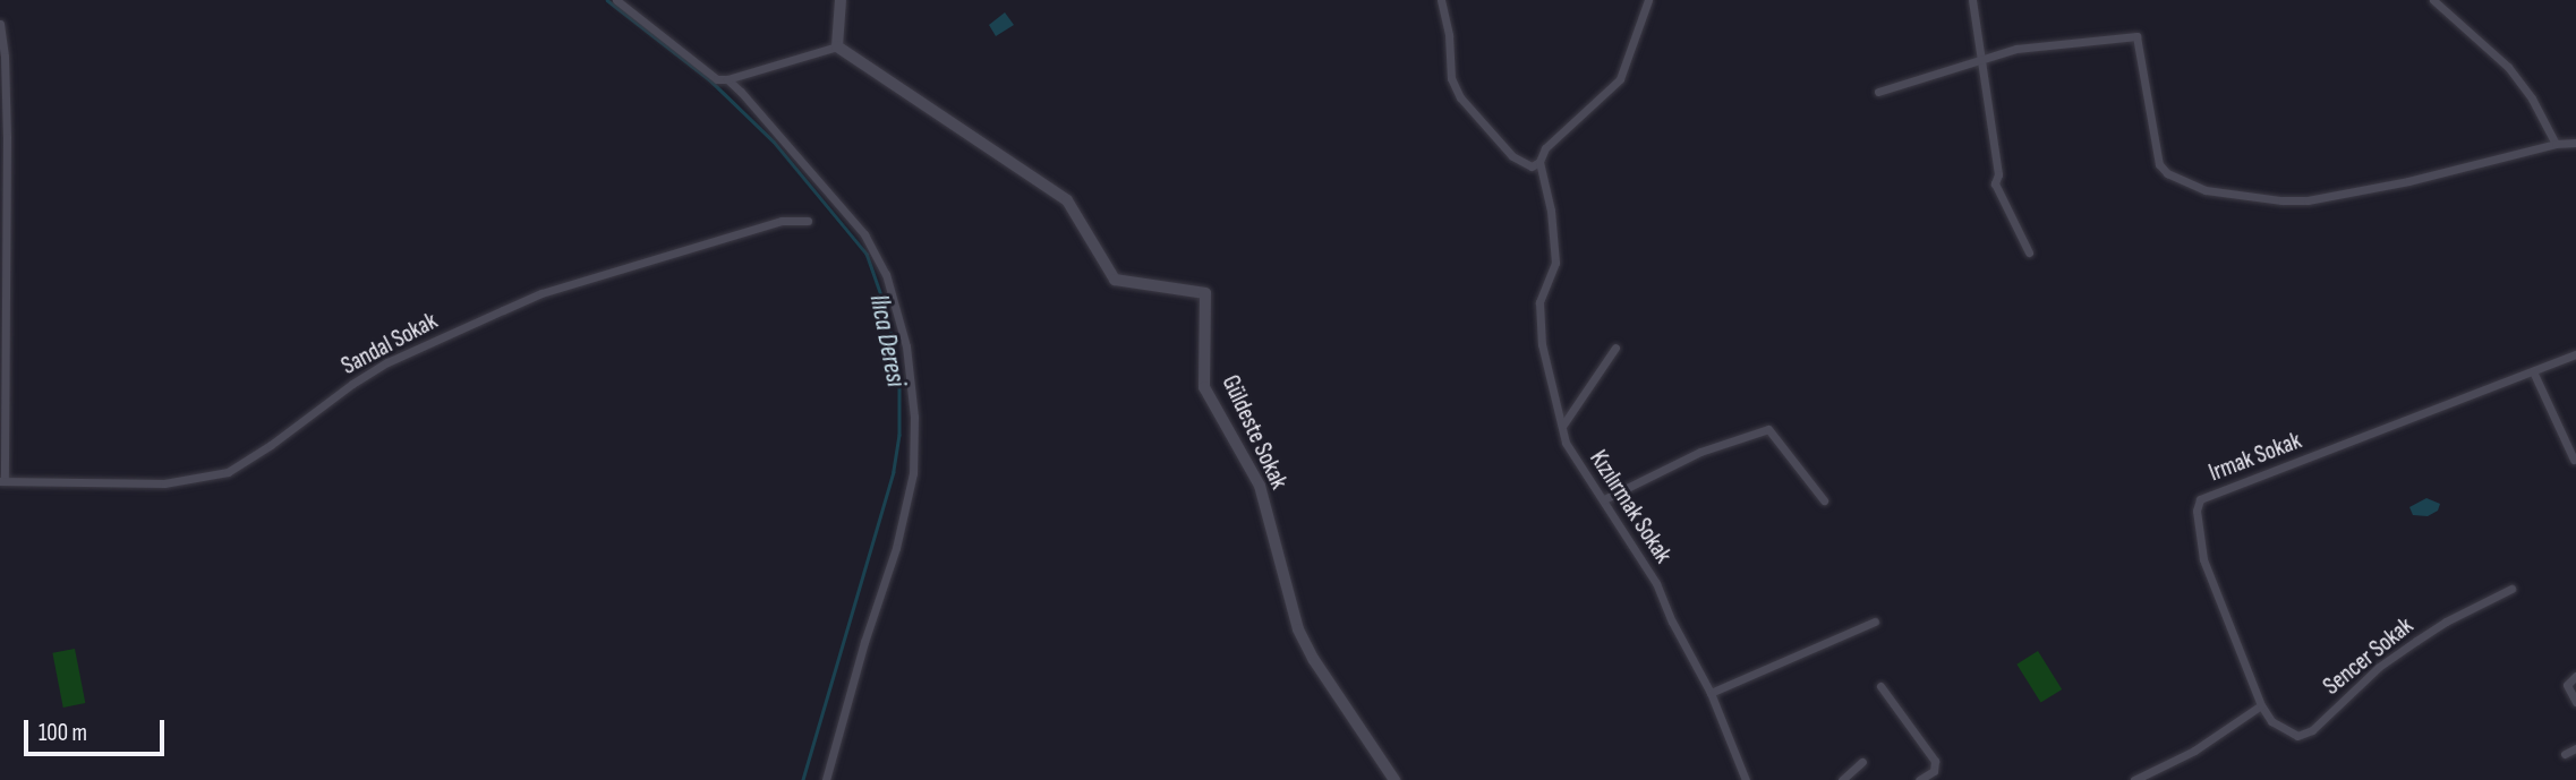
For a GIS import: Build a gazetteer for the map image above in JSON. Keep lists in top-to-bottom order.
{
  "streets": {
    "street": [
      "Sandal Sokak",
      "Güldeste Sokak",
      "Irmak Sokak",
      "Kızılırmak Sokak",
      "Sencer Sokak"
    ]
  },
  "crossings": [
    ["Irmak Sokak", "Sencer Sokak"]
  ],
  "water": ["Ilıca Deresi"],
  "scale_bar": "100 m"
}
